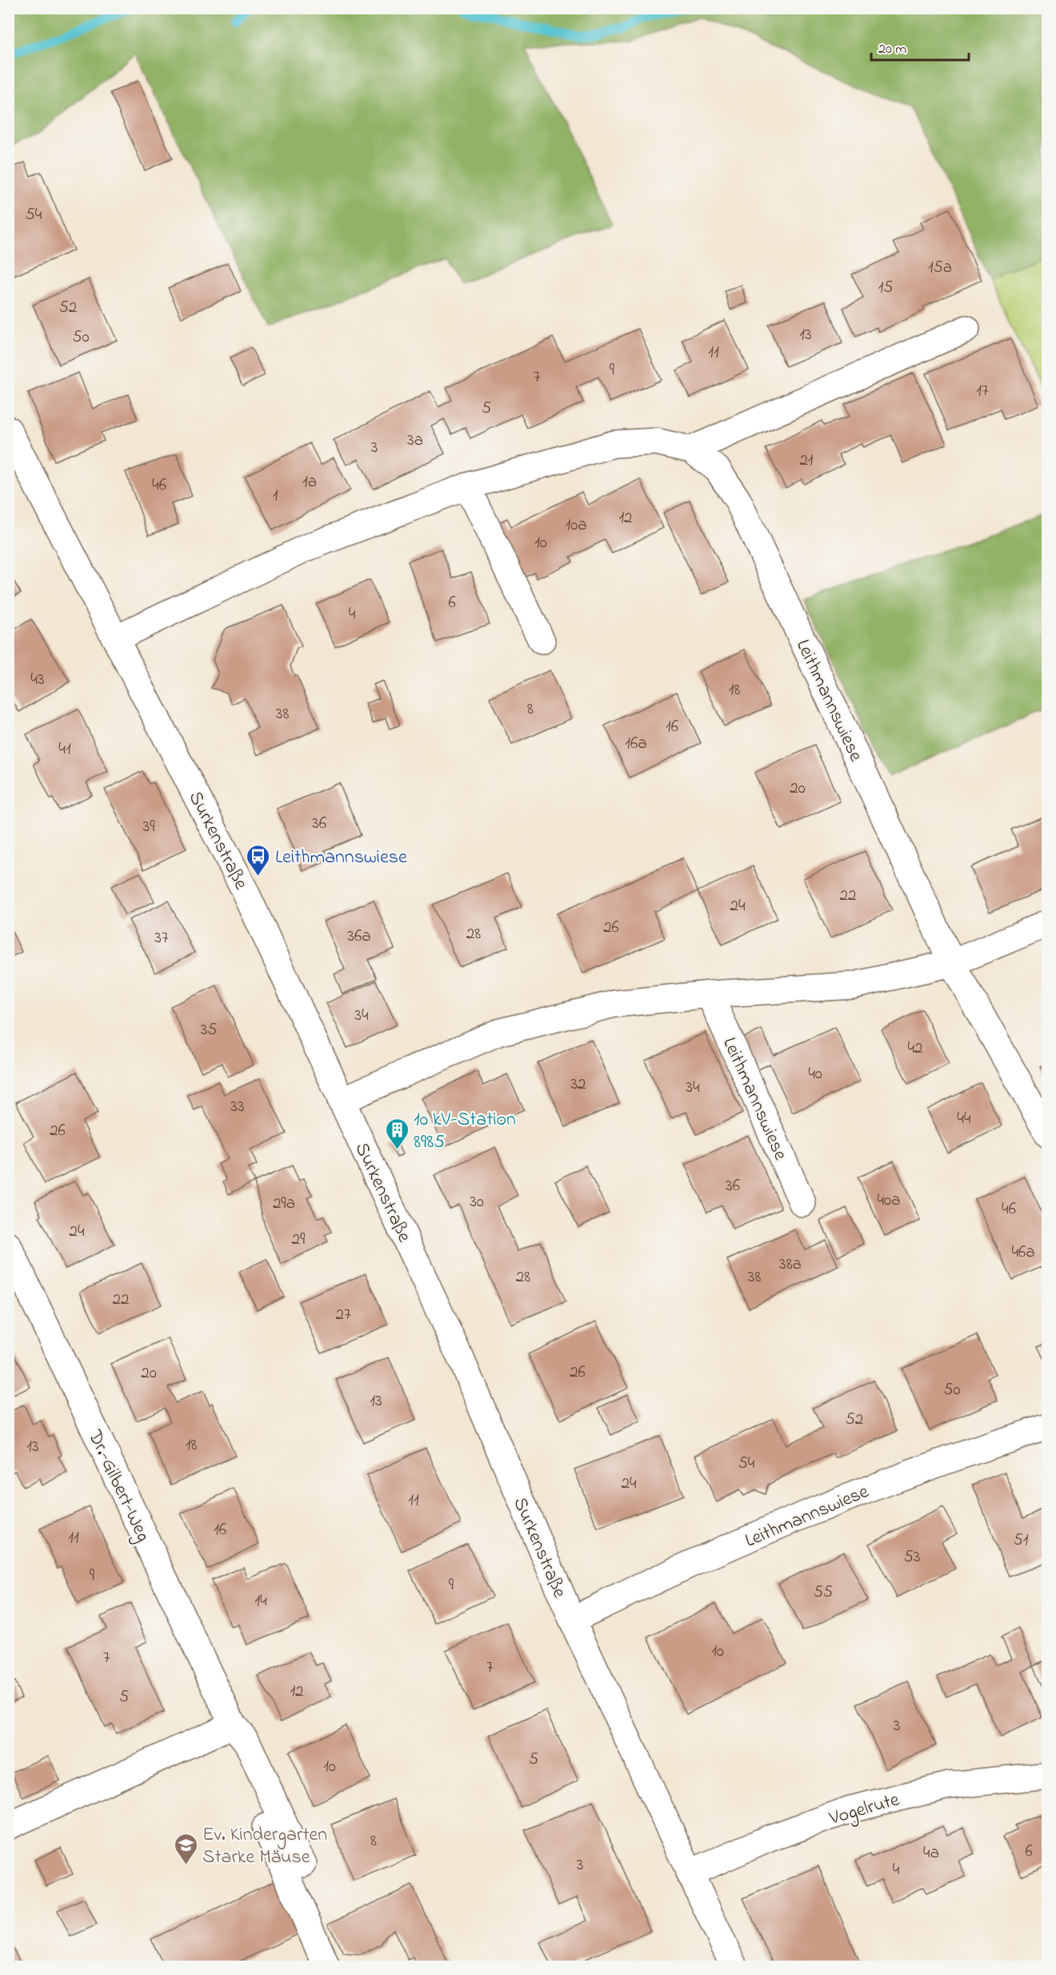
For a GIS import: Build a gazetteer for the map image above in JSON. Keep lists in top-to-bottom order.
{
  "streets": {
    "street": [
      "Leithmannswiese",
      "Surkenstraße",
      "Dr.-Gilbert-Weg",
      "Vogelrute"
    ]
  },
  "crossings": [
    ["Leithmannswiese", "Surkenstraße"],
    ["Surkenstraße", "Vogelrute"]
  ],
  "places": {
    "bus stop": ["Leithmannswiese"],
    "building": ["10 kV-Station 8985"],
    "school or university": ["Ev. Kindergarten Starke Mäuse"]
  },
  "house_numbers": [
    "54",
    "15a",
    "15",
    "52",
    "13",
    "50",
    "11",
    "9",
    "7",
    "17",
    "5",
    "3a",
    "3",
    "21",
    "1a",
    "46",
    "1",
    "12",
    "10a",
    "10",
    "6",
    "4",
    "43",
    "18",
    "8",
    "38",
    "16",
    "16a",
    "41",
    "20",
    "36",
    "39",
    "22",
    "24",
    "26",
    "28",
    "36a",
    "37",
    "34",
    "35",
    "42",
    "40",
    "32",
    "34",
    "33",
    "44",
    "26",
    "36",
    "40a",
    "30",
    "29a",
    "46",
    "24",
    "29",
    "46a",
    "38a",
    "28",
    "38",
    "22",
    "27",
    "26",
    "20",
    "50",
    "13",
    "52",
    "18",
    "13",
    "54",
    "24",
    "11",
    "16",
    "11",
    "51",
    "53",
    "9",
    "9",
    "55",
    "14",
    "10",
    "7",
    "7",
    "12",
    "5",
    "3",
    "5",
    "10",
    "8",
    "6",
    "4a",
    "3",
    "4"
  ],
  "scale_bar": "20 m"
}
